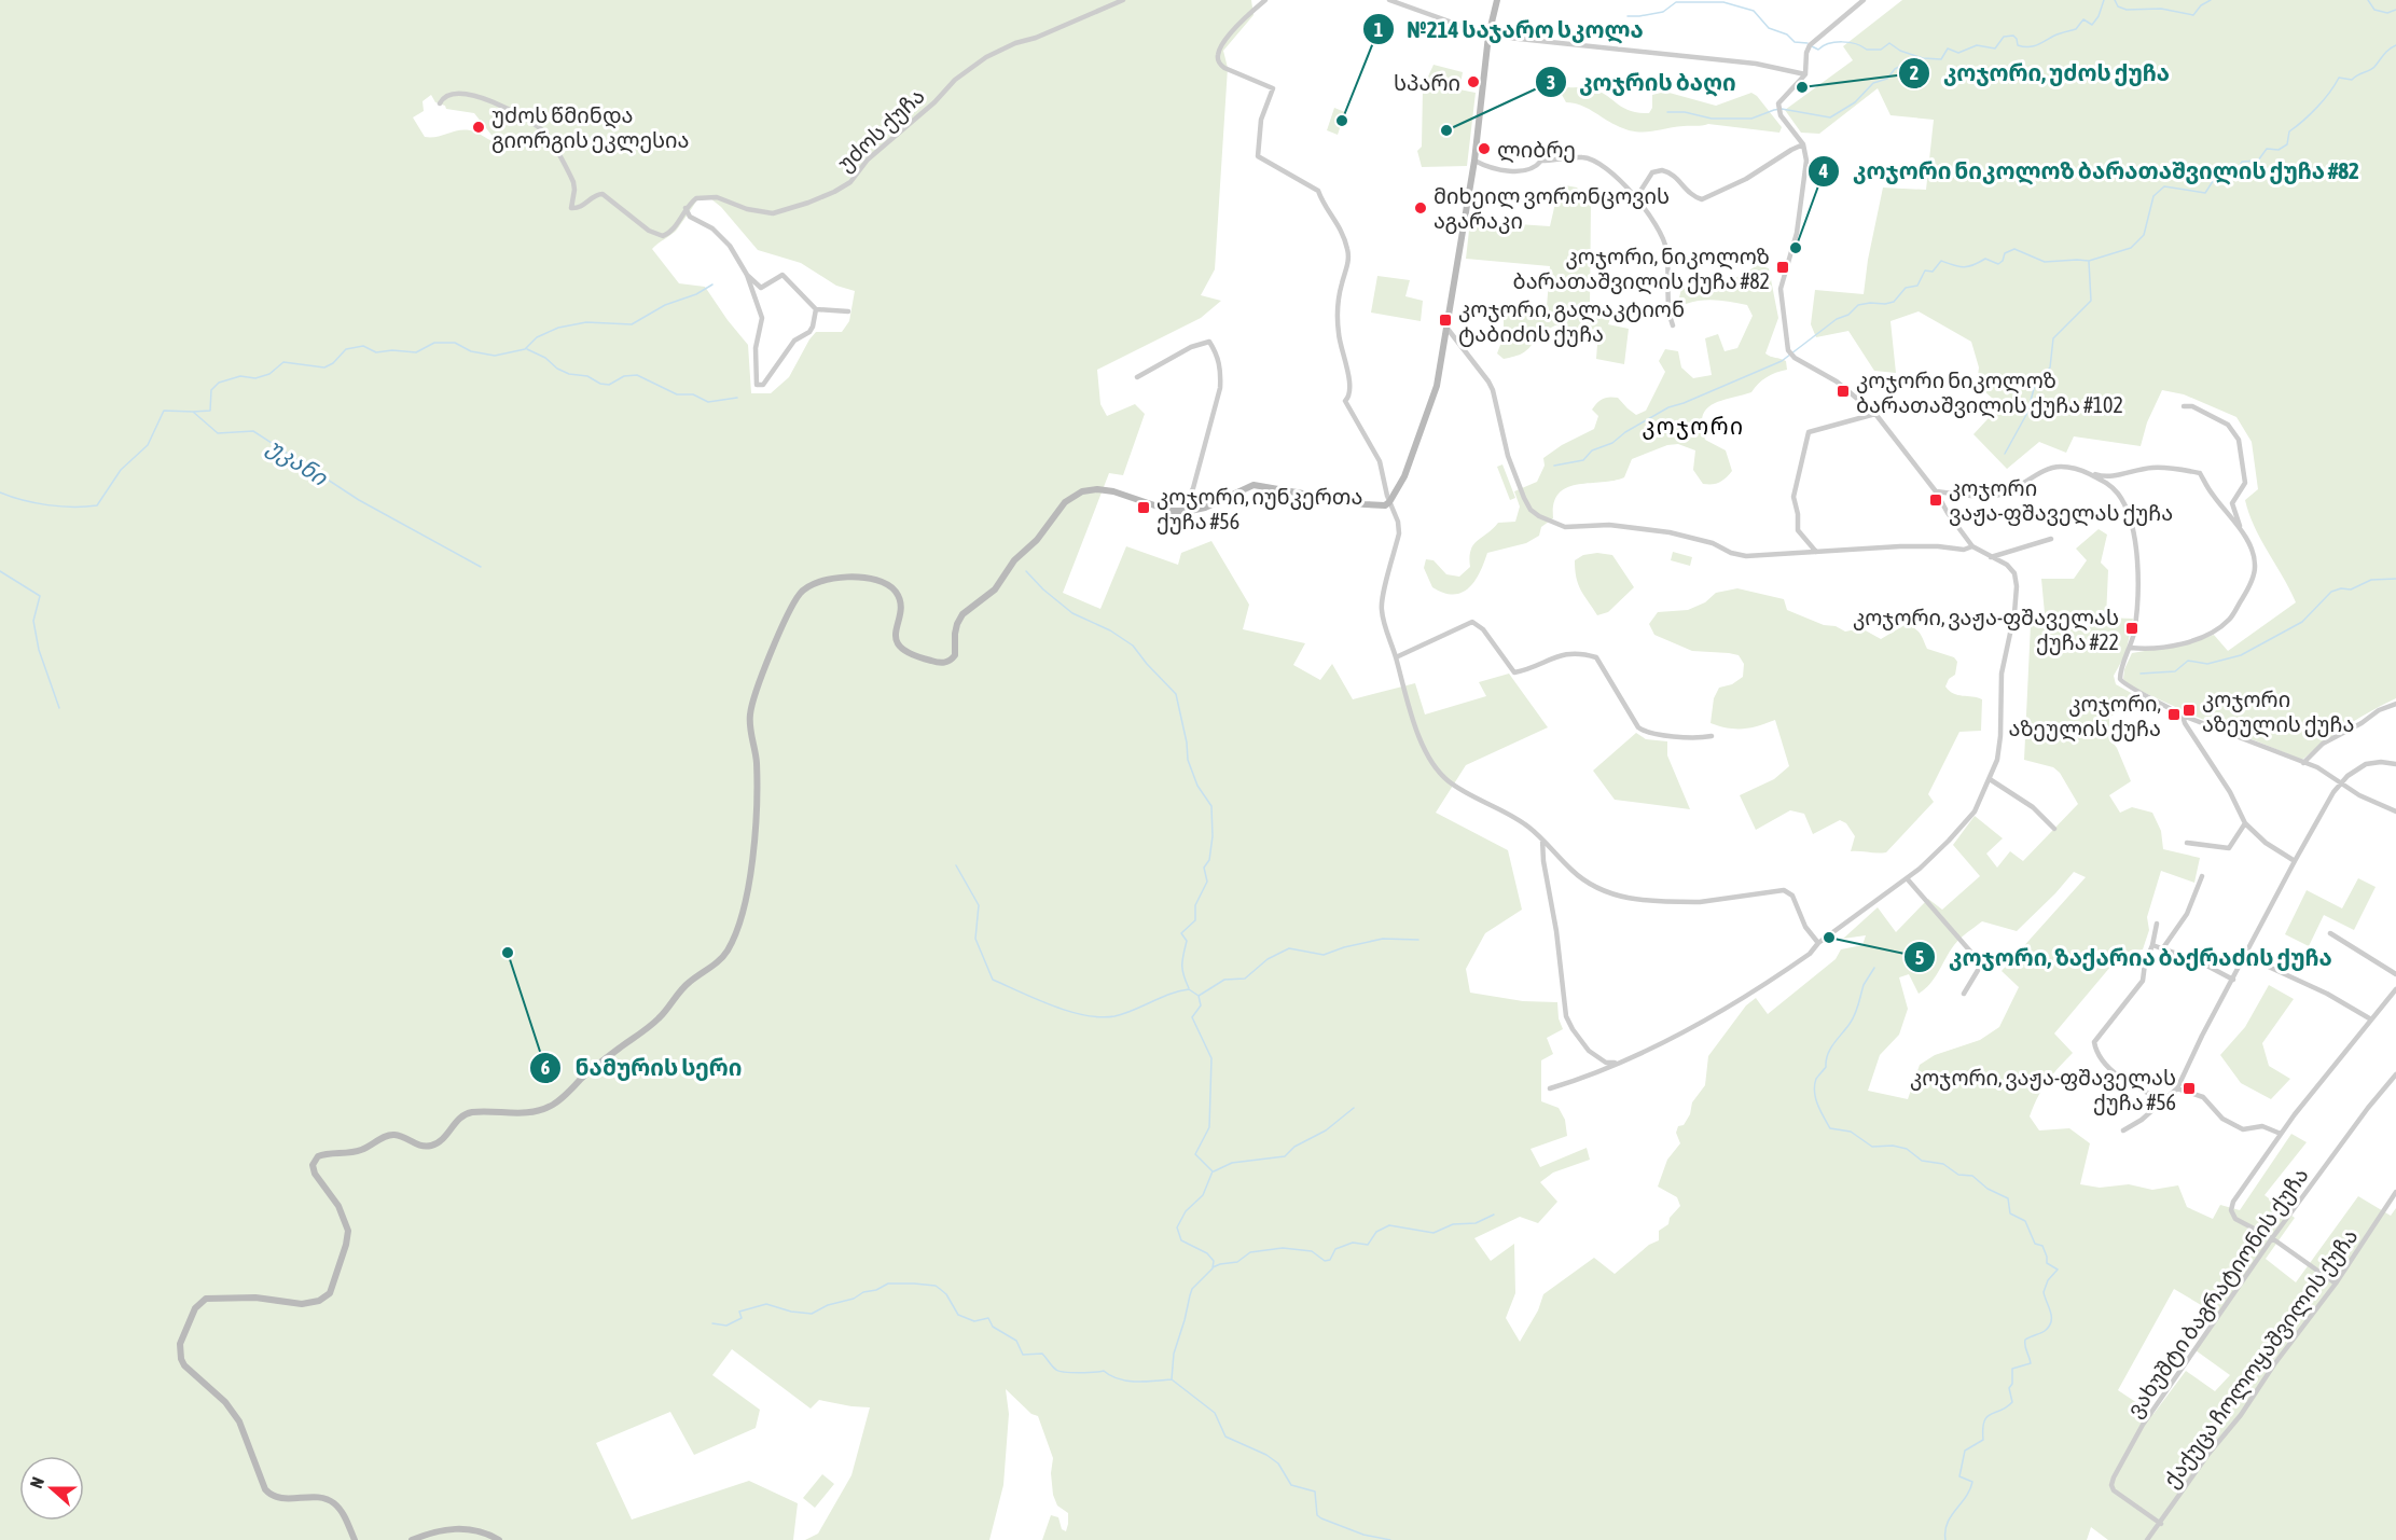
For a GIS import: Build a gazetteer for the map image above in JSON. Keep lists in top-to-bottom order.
{
  "streets": {
    "street": ["უძოს ქუჩა", "ვახუშტი ბაგრატიონის ქუჩა", "ქაქუცა ჩოლოყაშვილის ქუჩა"]
  },
  "crossings": [
    ["ვახუშტი ბაგრატიონის ქუჩა", "ქაქუცა ჩოლოყაშვილის ქუჩა"]
  ],
  "districts": ["კოჯორი"],
  "water": ["უკანი"],
  "places": {
    "other": [
      "სპარი",
      "კოჯორი, უძოს ქუჩა",
      "№214 საჯარო სკოლა",
      "უძოს წმინდა გიორგის ეკლესია",
      "კოჯრის ბაღი",
      "ლიბრე",
      "მიხეილ ვორონცოვის აგარაკი",
      "კოჯორი ნიკოლოზ ბარათაშვილის ქუჩა #82",
      "კოჯორი, ზაქარია ბაქრაძის ქუჩა",
      "ნამურის სერი"
    ],
    "transit": [
      "კოჯორი, ნიკოლოზ ბარათაშვილის ქუჩა #82",
      "კოჯორი, გალაკტიონ ტაბიძის ქუჩა",
      "კოჯორი ნიკოლოზ ბარათაშვილის ქუჩა #102",
      "კოჯორი ვაჟა-ფშაველას ქუჩა",
      "კოჯორი, იუნკერთა ქუჩა #56",
      "კოჯორი, ვაჟა-ფშაველას ქუჩა #22",
      "კოჯორი აზეულის ქუჩა",
      "კოჯორი, აზეულის ქუჩა",
      "კოჯორი, ვაჟა-ფშაველას ქუჩა #56"
    ]
  },
  "north": "left"
}
